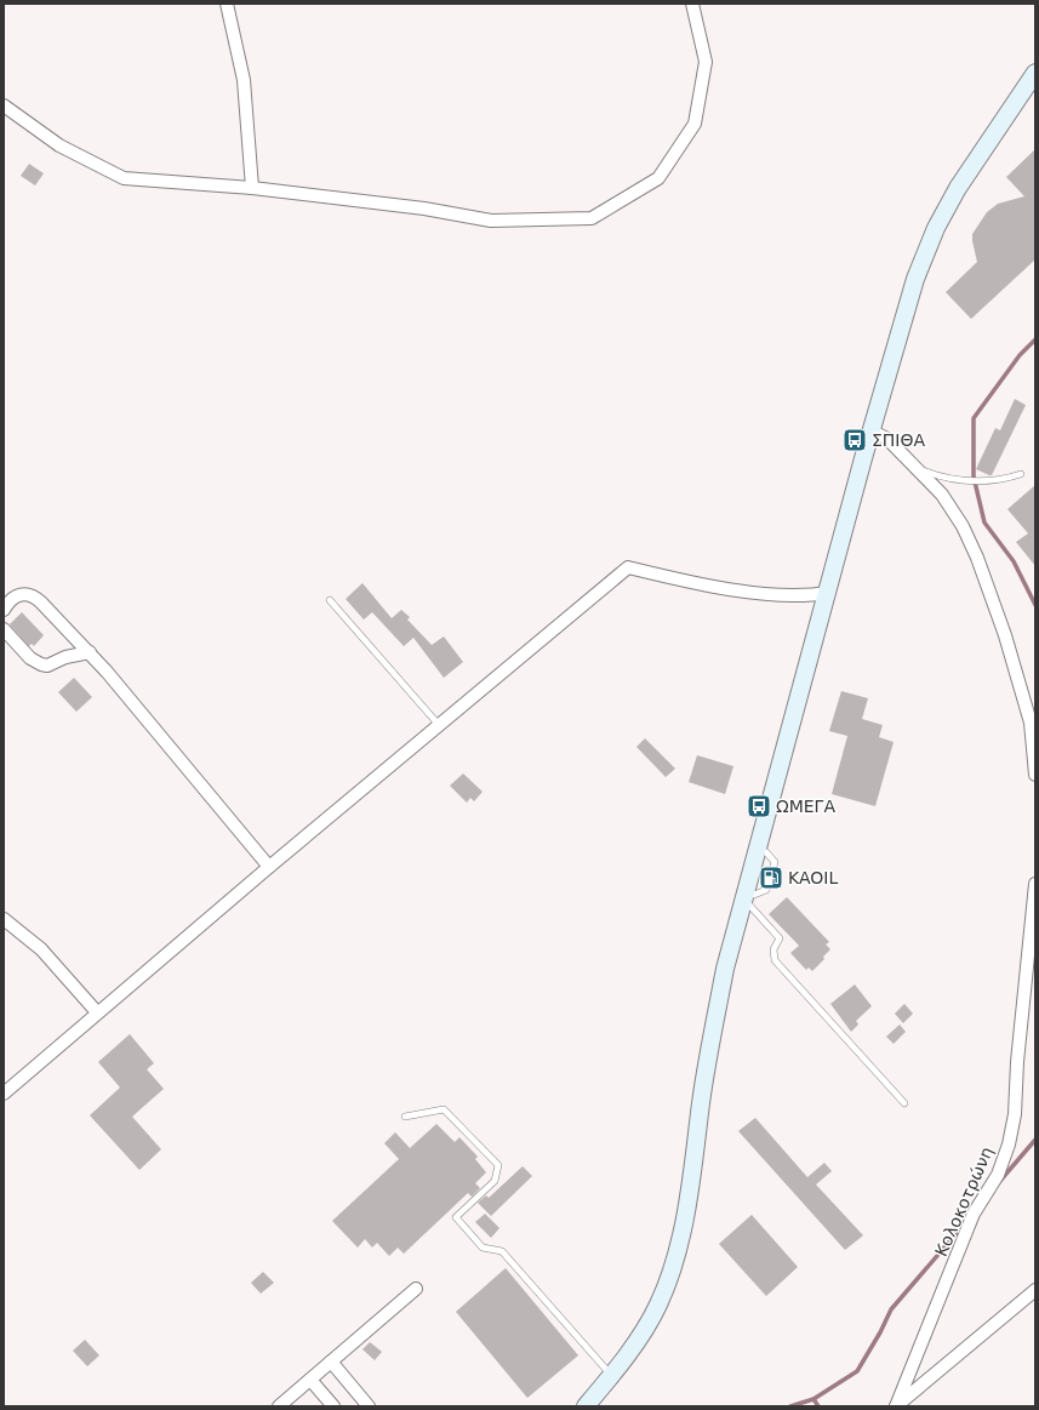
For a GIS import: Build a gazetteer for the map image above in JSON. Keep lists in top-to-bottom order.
{
  "streets": {
    "street": ["Κολοκοτρώνη"]
  },
  "places": {
    "bus stop": ["ΣΠΙΘΑ", "ΩΜΕΓΑ"],
    "fuel station": ["KAOIL"]
  }
}
